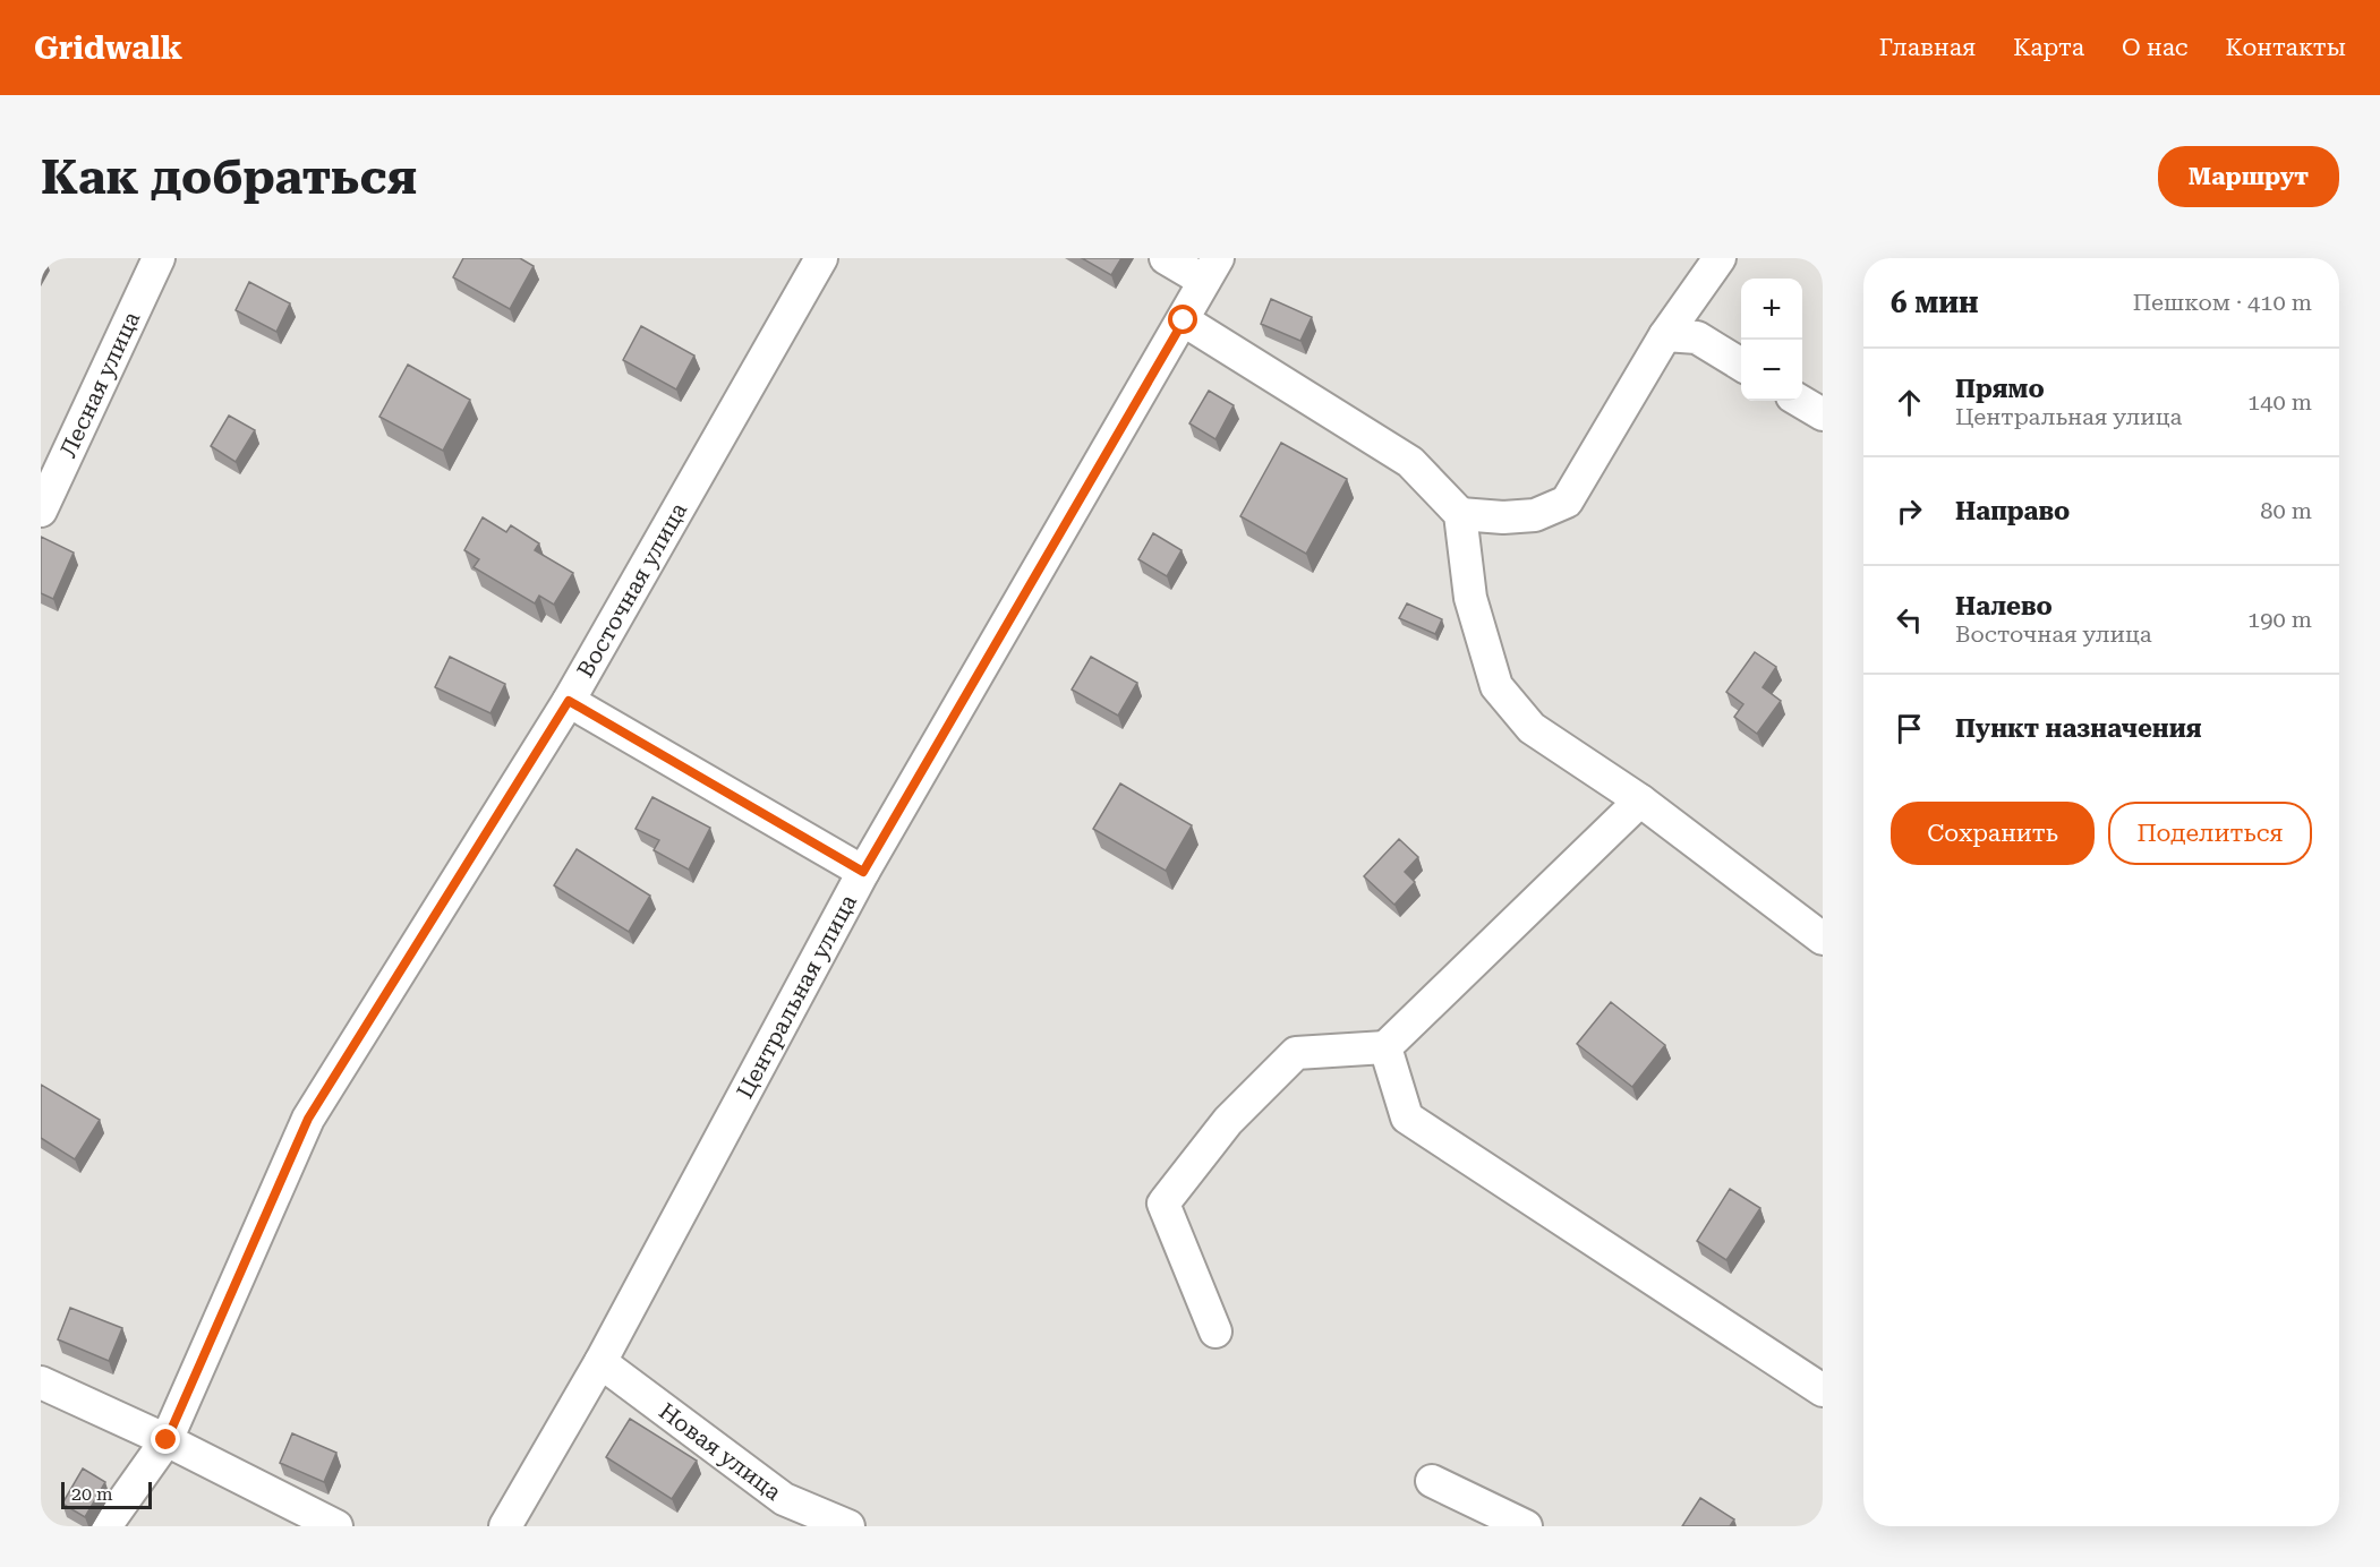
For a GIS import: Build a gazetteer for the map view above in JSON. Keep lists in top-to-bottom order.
{
  "streets": {
    "street": [
      "Лесная улица",
      "Восточная улица",
      "Центральная улица",
      "Новая улица"
    ]
  },
  "crossings": [
    ["Центральная улица", "Новая улица"]
  ],
  "scale_bar": "20 m",
  "page": {
    "header": "Gridwalk",
    "nav": [
      "Главная",
      "Карта",
      "О нас",
      "Контакты"
    ],
    "buttons": [
      "Маршрут",
      ["Сохранить", "Поделиться"]
    ],
    "title": "Как добраться",
    "heading": ["6 мин", "Пешком · 410 m"],
    "map_buttons": ["+", "−"],
    "list": [
      ["Прямо", "Центральная улица", "140 m"],
      ["Направо", "80 m"],
      ["Налево", "Восточная улица", "190 m"],
      "Пункт назначения"
    ],
    "scale": "20 m"
  }
}
